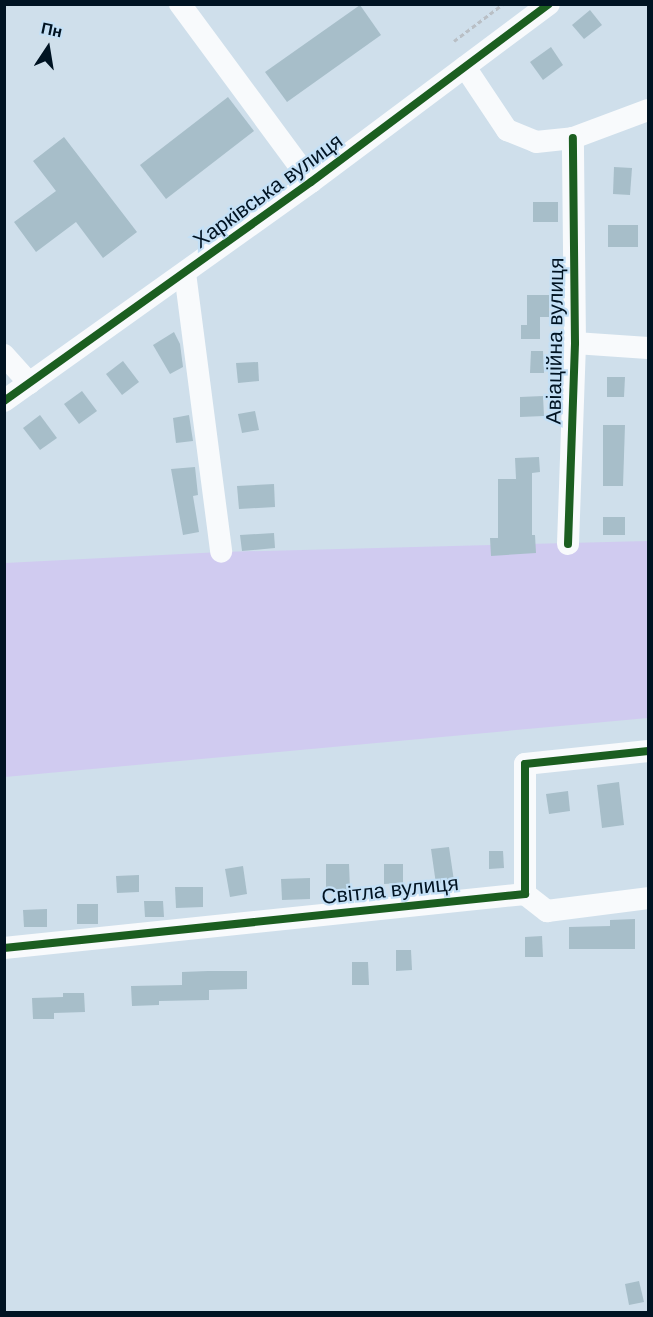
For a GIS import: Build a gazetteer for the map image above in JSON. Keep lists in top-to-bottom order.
{
  "streets": {
    "street": ["Харківська вулиця", "Авіаційна вулиця", "Світла вулиця"]
  },
  "north": "top"
}
